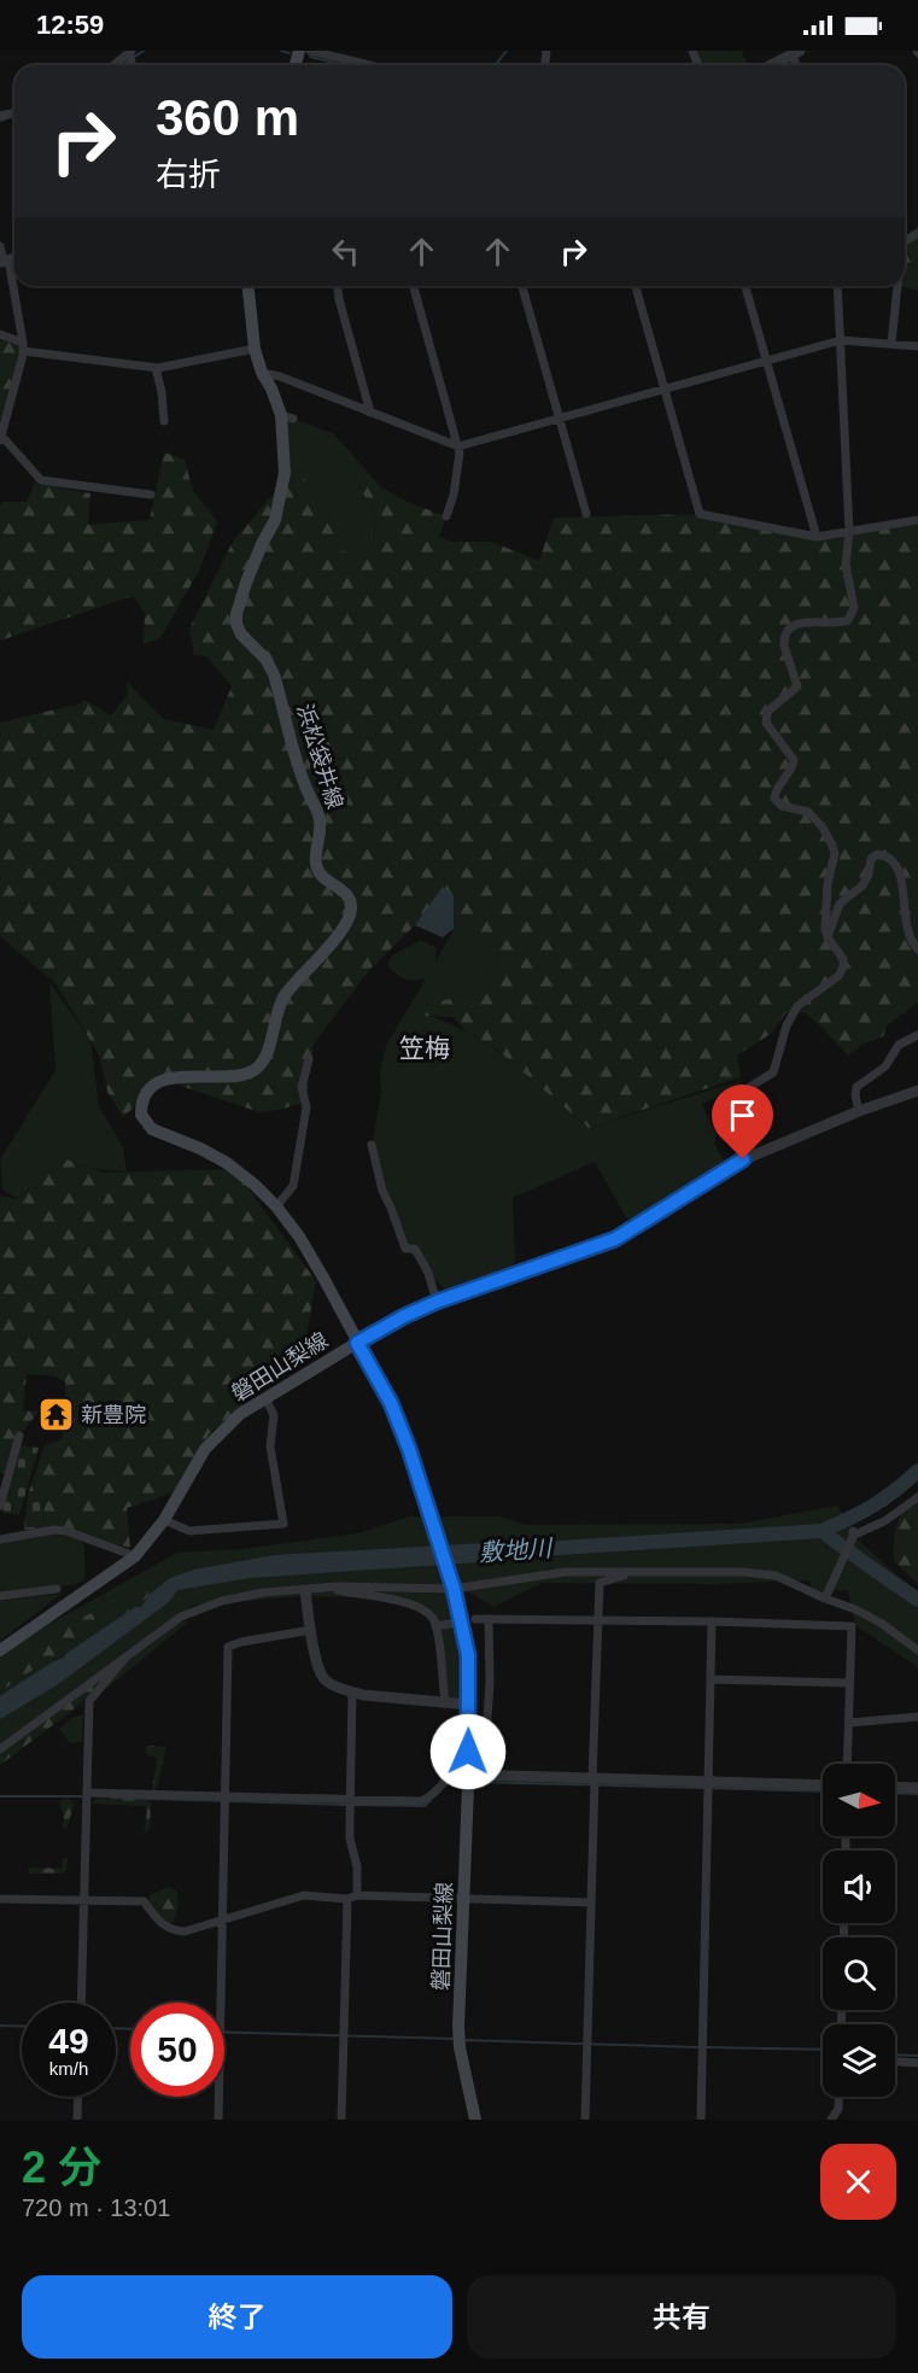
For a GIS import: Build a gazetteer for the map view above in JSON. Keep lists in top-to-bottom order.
{
  "streets": {
    "main road": ["浜松袋井線", "磐田山梨線"]
  },
  "crossings": [
    ["浜松袋井線", "磐田山梨線"]
  ],
  "districts": ["笠梅"],
  "water": ["敷地川"],
  "places": {
    "temple": ["新豊院"]
  },
  "north": "right",
  "page": {
    "status": "12:59",
    "turn": ["360 m", "右折"],
    "speed": "49 km/h",
    "limit": "50",
    "heading": ["2 分", "720 m · 13:01"],
    "buttons": ["終了", "共有"]
  }
}
